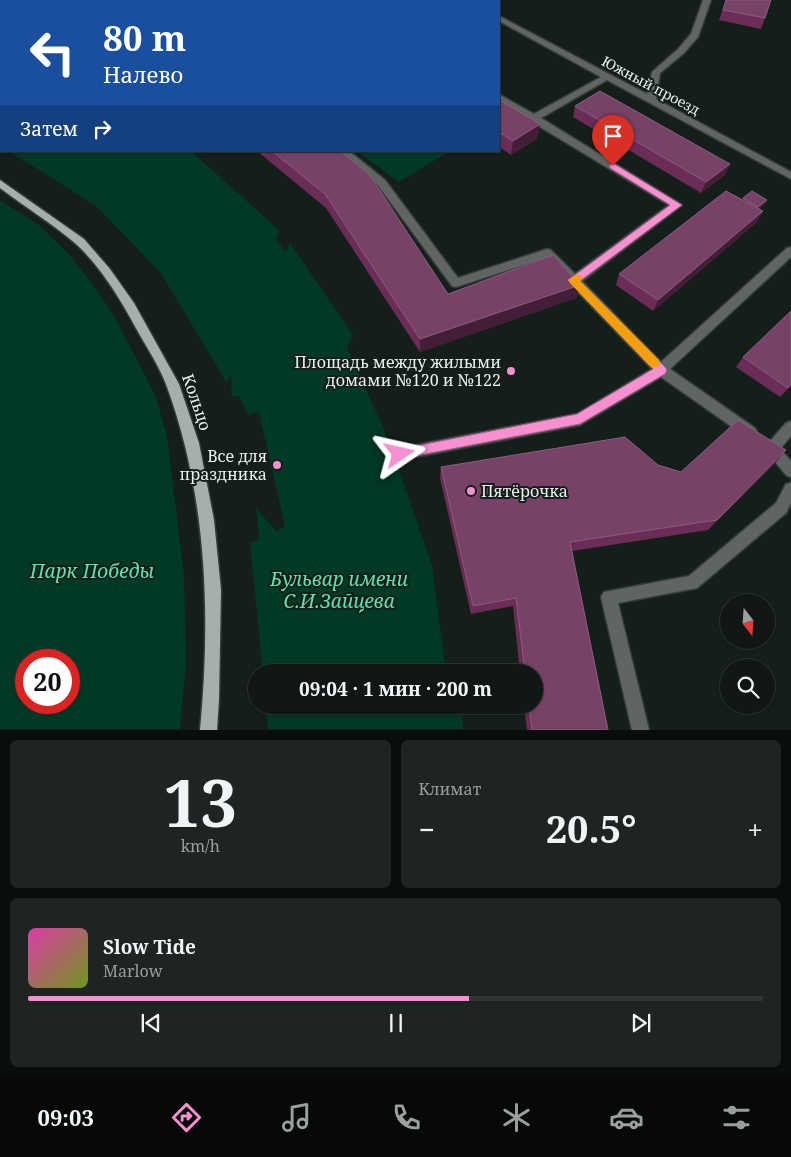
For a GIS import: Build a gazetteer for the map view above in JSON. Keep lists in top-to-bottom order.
{
  "streets": {
    "main road": ["Кольцо"],
    "street": ["Южный проезд"]
  },
  "parks": ["Парк Победы", "Бульвар имени С.И.Зайцева"],
  "places": ["Площадь между жилыми домами №120 и №122", "Все для праздника", "Пятёрочка"],
  "north": "bottom",
  "page": {
    "turn": ["80 m", "Налево"],
    "then": "Затем",
    "limit": "20",
    "trip": "09:04 · 1 мин · 200 m",
    "tile": [
      ["13", "km/h"],
      "Климат"
    ],
    "heat": ["−", "20.5°", "+"],
    "song": ["Slow Tide", "Marlow"],
    "tabs": "09:03"
  }
}
